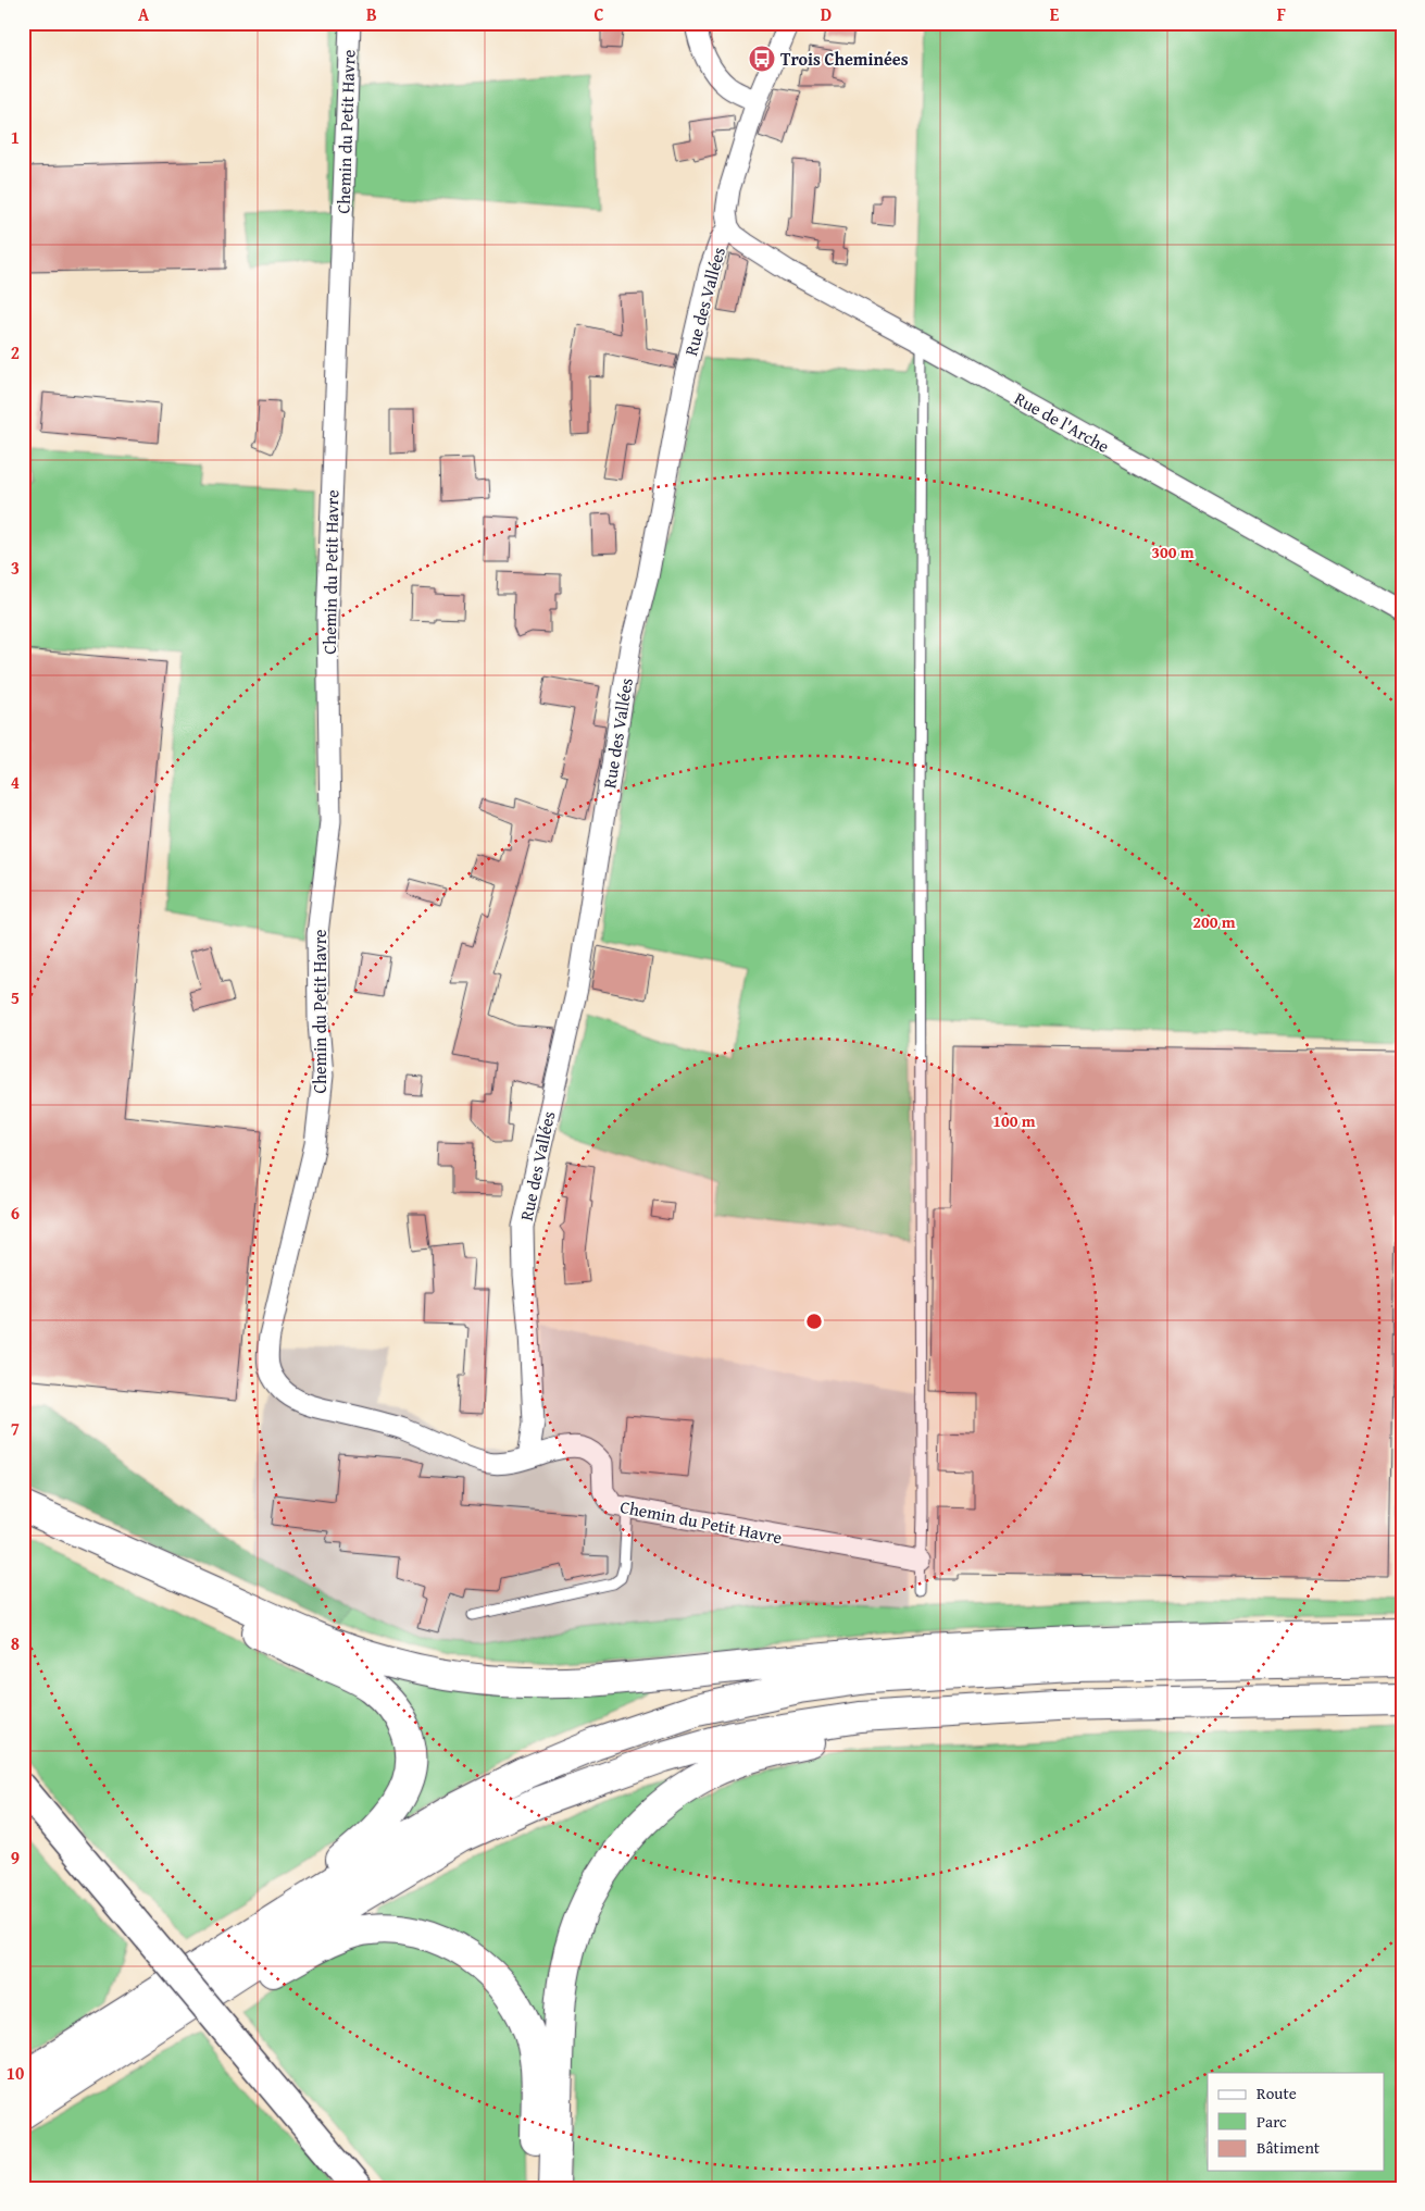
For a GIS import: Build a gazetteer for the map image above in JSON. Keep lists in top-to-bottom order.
{
  "streets": {
    "street": ["Chemin du Petit Havre", "Rue des Vallées", "Rue de l'Arche"]
  },
  "crossings": [
    ["Chemin du Petit Havre", "Rue des Vallées"],
    ["Rue des Vallées", "Rue de l'Arche"]
  ],
  "places": {
    "bus stop": ["Trois Cheminées"]
  },
  "legend": ["Route", "Parc", "Bâtiment"],
  "grid": {
    "columns": [
      "A",
      "B",
      "C",
      "D",
      "E",
      "F"
    ],
    "rows": [
      "1",
      "2",
      "3",
      "4",
      "5",
      "6",
      "7",
      "8",
      "9",
      "10"
    ]
  },
  "rings": ["300 m", "200 m", "100 m"]
}
